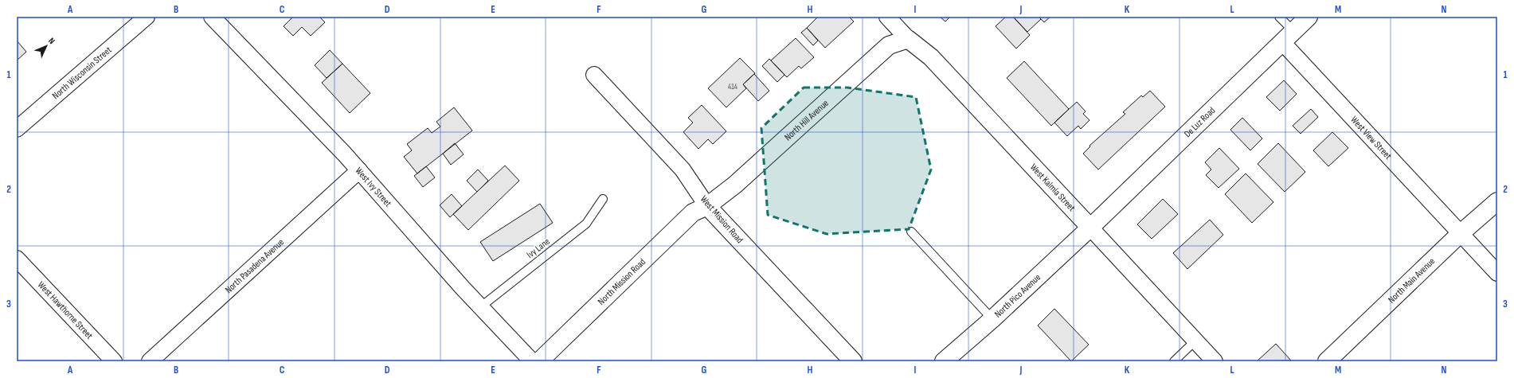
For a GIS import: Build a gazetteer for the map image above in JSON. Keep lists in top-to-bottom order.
{
  "streets": {
    "main road": [
      "North Hill Avenue",
      "De Luz Road",
      "West Kalmia Street",
      "West Mission Road",
      "North Main Avenue",
      "North Mission Road",
      "North Pico Avenue"
    ],
    "street": [
      "North Wisconsin Street",
      "West View Street",
      "West Ivy Street",
      "North Pasadena Avenue",
      "West Hawthorne Street"
    ],
    "lane": ["Ivy Lane"]
  },
  "crossings": [
    ["North Hill Avenue", "West Kalmia Street"],
    ["North Hill Avenue", "West Mission Road"],
    ["North Hill Avenue", "North Mission Road"],
    ["De Luz Road", "West View Street"],
    ["De Luz Road", "West Kalmia Street"],
    ["De Luz Road", "North Pico Avenue"],
    ["West View Street", "North Main Avenue"],
    ["West Ivy Street", "Ivy Lane"],
    ["West Ivy Street", "North Pasadena Avenue"],
    ["West Kalmia Street", "North Pico Avenue"],
    ["West Mission Road", "North Mission Road"]
  ],
  "house_numbers": ["414"],
  "north": "top right",
  "grid": {
    "columns": [
      "A",
      "B",
      "C",
      "D",
      "E",
      "F",
      "G",
      "H",
      "I",
      "J",
      "K",
      "L",
      "M",
      "N"
    ],
    "rows": ["1", "2", "3"]
  }
}
